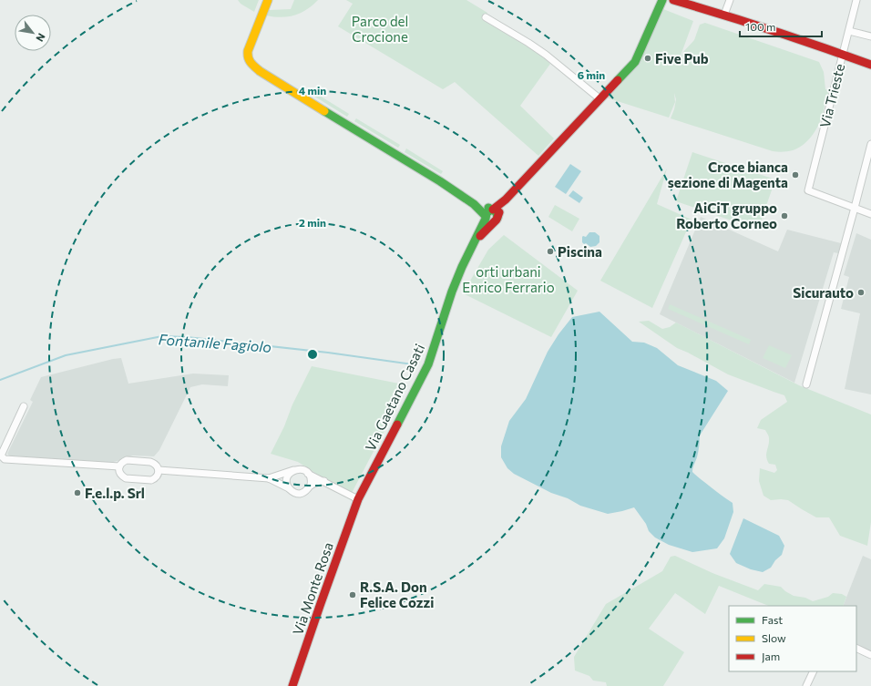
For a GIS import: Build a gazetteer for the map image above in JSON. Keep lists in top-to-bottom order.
{
  "streets": {
    "street": ["Via Trieste", "Via Gaetano Casati", "Via Monte Rosa"]
  },
  "crossings": [
    ["Via Gaetano Casati", "Via Monte Rosa"]
  ],
  "water": ["Fontanile Fagiolo"],
  "parks": ["Parco del Crocione", "orti urbani Enrico Ferrario"],
  "places": [
    "Five Pub",
    "Croce bianca sezione di Magenta",
    "AiCiT gruppo Roberto Corneo",
    "Piscina",
    "Sicurauto",
    "F.e.l.p. Srl",
    "R.S.A. Don Felice Cozzi"
  ],
  "legend": ["Fast", "Slow", "Jam"],
  "scale_bar": "100 m",
  "north": "bottom right",
  "rings": ["6 min", "4 min", "2 min"]
}
